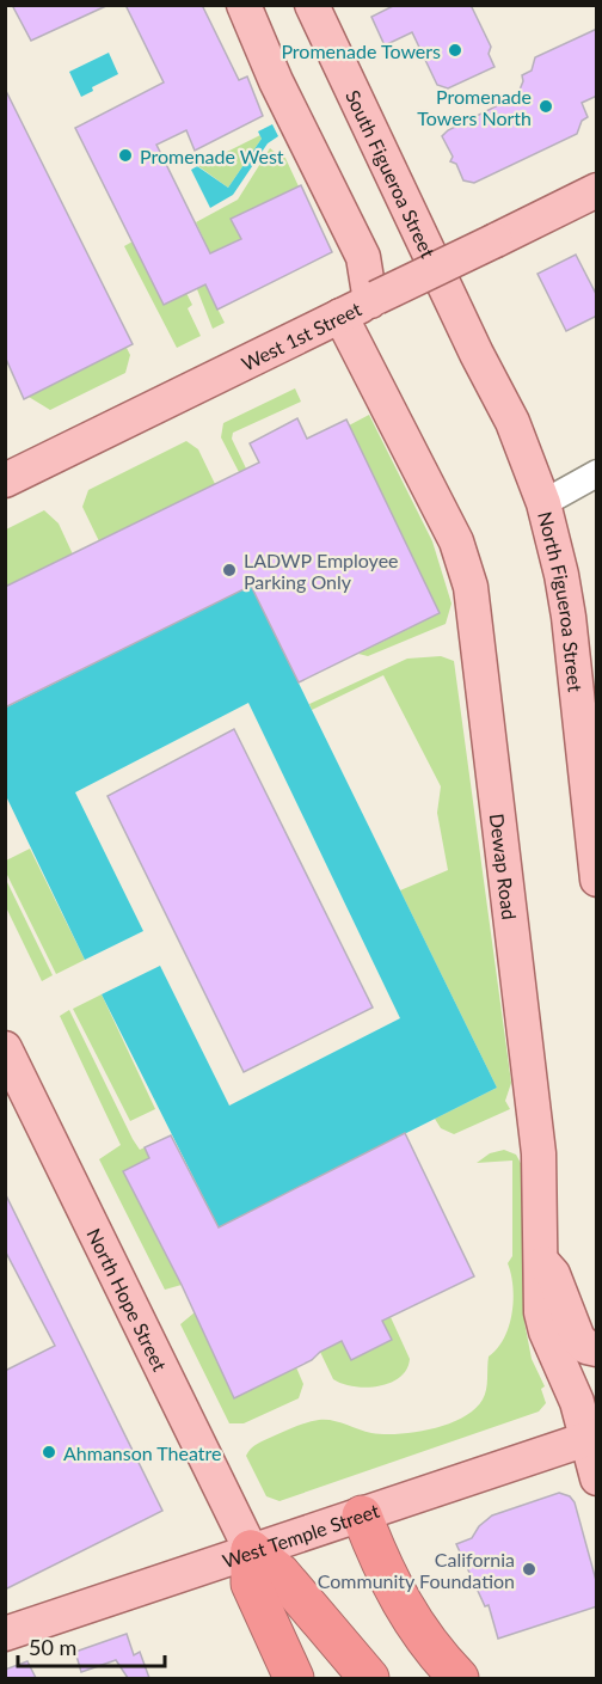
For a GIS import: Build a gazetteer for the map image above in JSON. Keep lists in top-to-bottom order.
{
  "streets": {
    "main road": [
      "South Figueroa Street",
      "West 1st Street",
      "North Figueroa Street",
      "Dewap Road",
      "North Hope Street",
      "West Temple Street"
    ]
  },
  "crossings": [
    ["South Figueroa Street", "North Figueroa Street"],
    ["West 1st Street", "Dewap Road"],
    ["Dewap Road", "West Temple Street"],
    ["North Hope Street", "West Temple Street"]
  ],
  "places": [
    "Promenade Towers",
    "Promenade Towers North",
    "Promenade West",
    "LADWP Employee Parking Only",
    "Ahmanson Theatre",
    "California Community Foundation"
  ],
  "scale_bar": "50 m"
}
